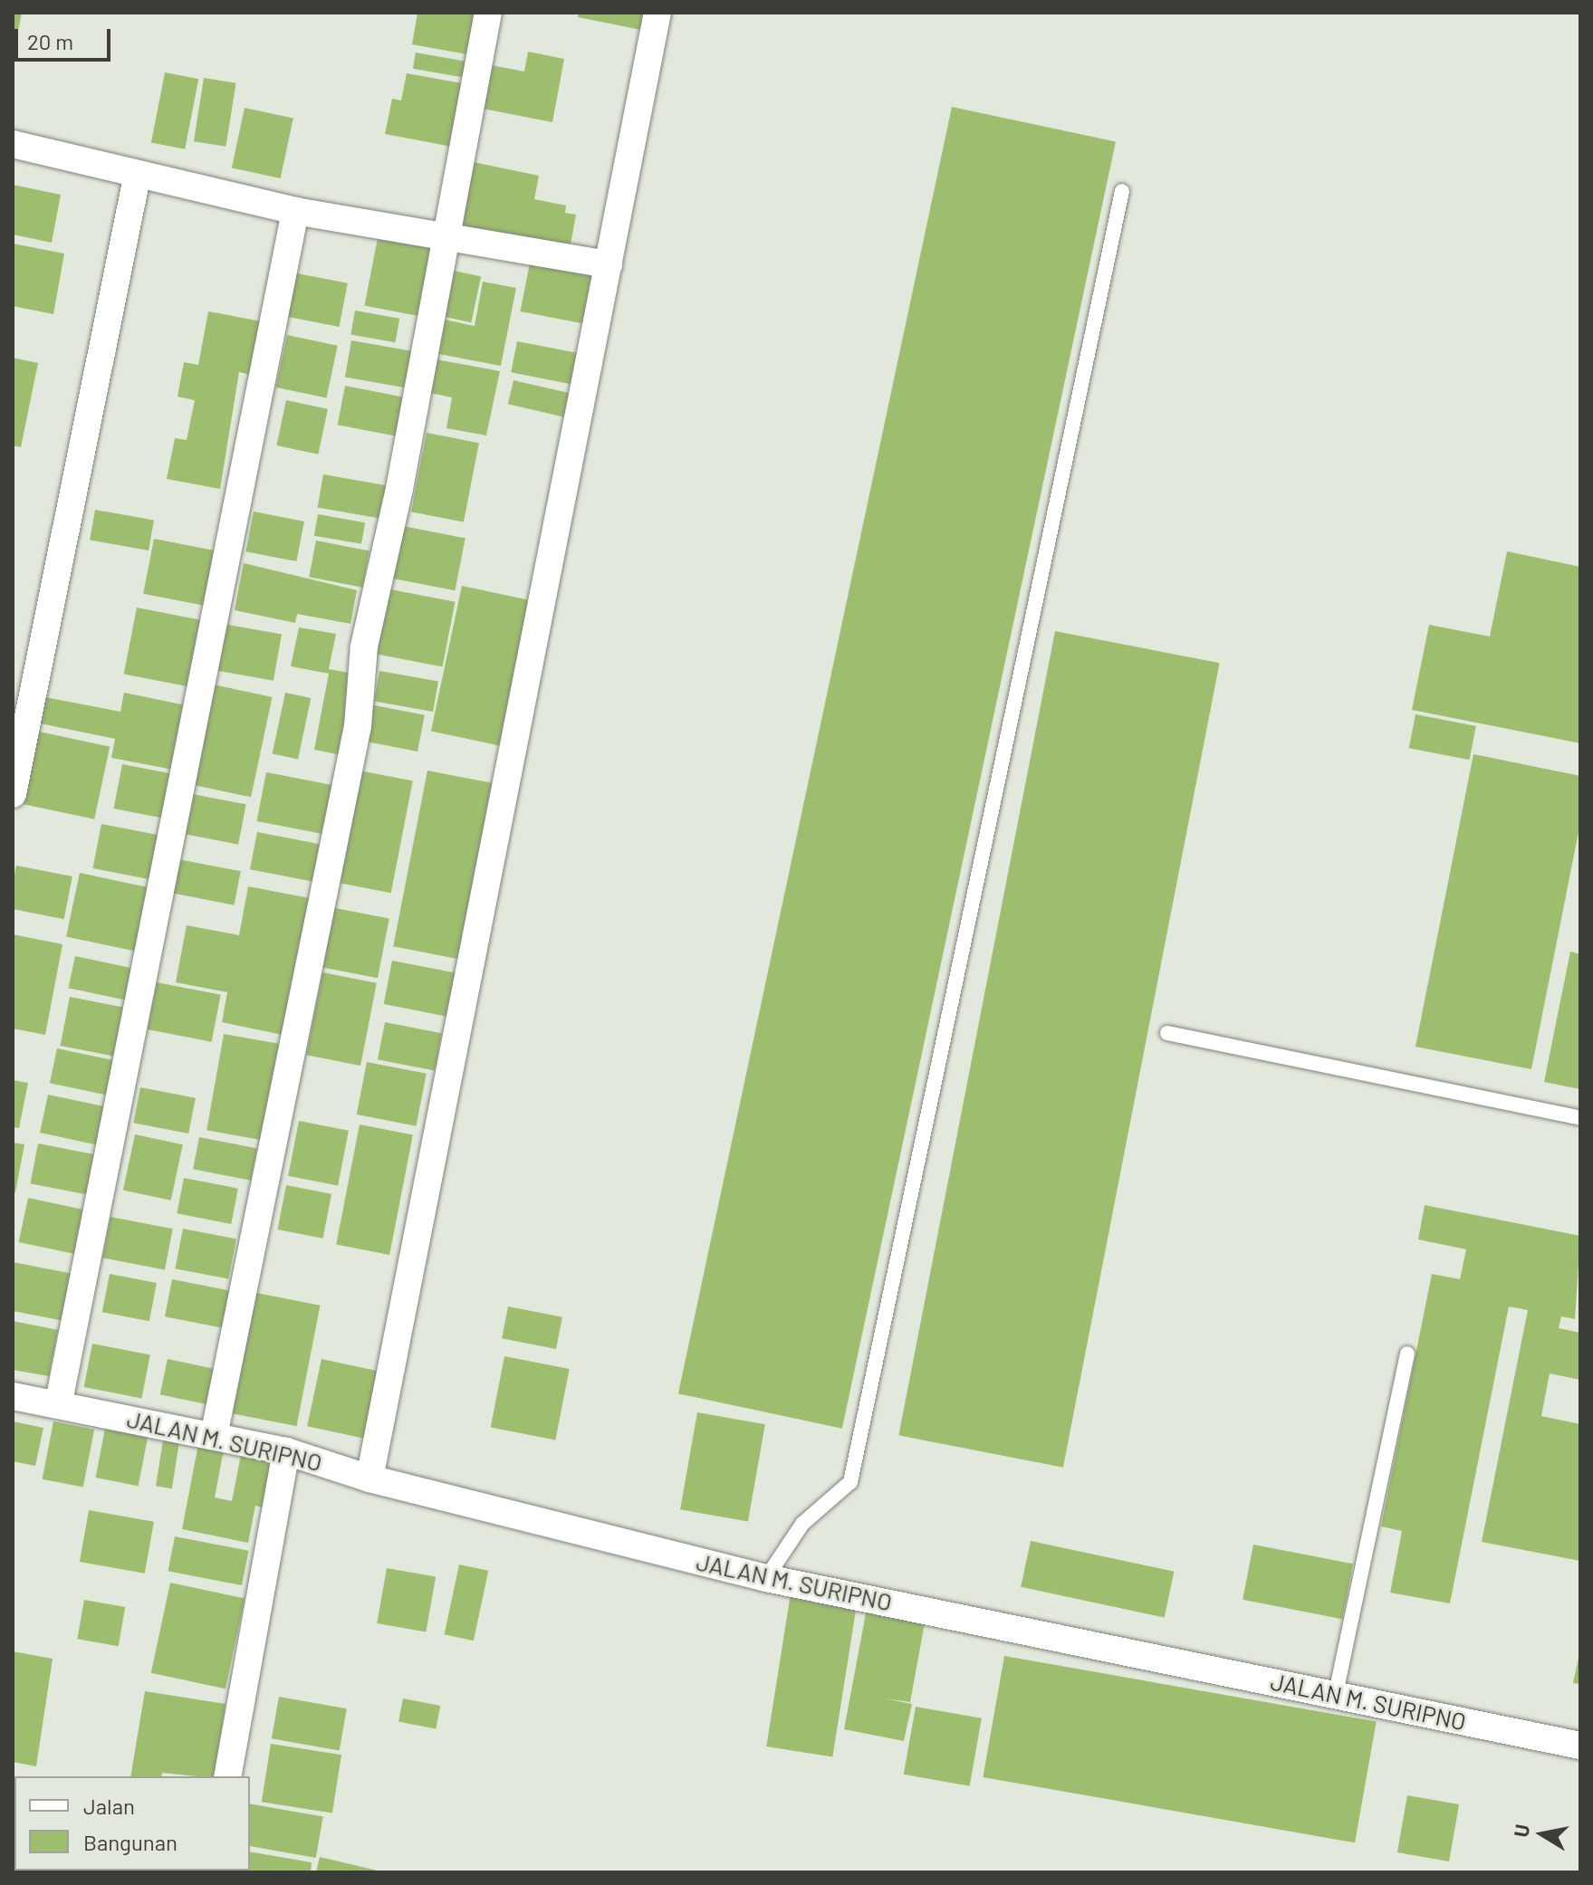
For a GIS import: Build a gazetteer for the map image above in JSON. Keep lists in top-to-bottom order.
{
  "streets": {
    "street": ["JALAN M. SURIPNO"]
  },
  "legend": ["Jalan", "Bangunan"],
  "scale_bar": "20 m",
  "north": "left"
}
